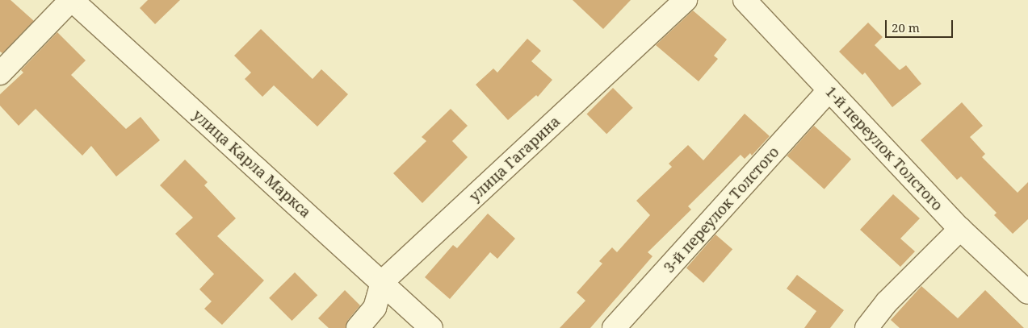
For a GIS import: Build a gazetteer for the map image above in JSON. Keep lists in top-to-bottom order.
{
  "streets": {
    "street": [
      "1-й переулок Толстого",
      "улица Гагарина",
      "улица Карла Маркса",
      "3-й переулок Толстого"
    ]
  },
  "crossings": [
    ["1-й переулок Толстого", "3-й переулок Толстого"],
    ["улица Гагарина", "улица Карла Маркса"]
  ],
  "scale_bar": "20 m"
}
